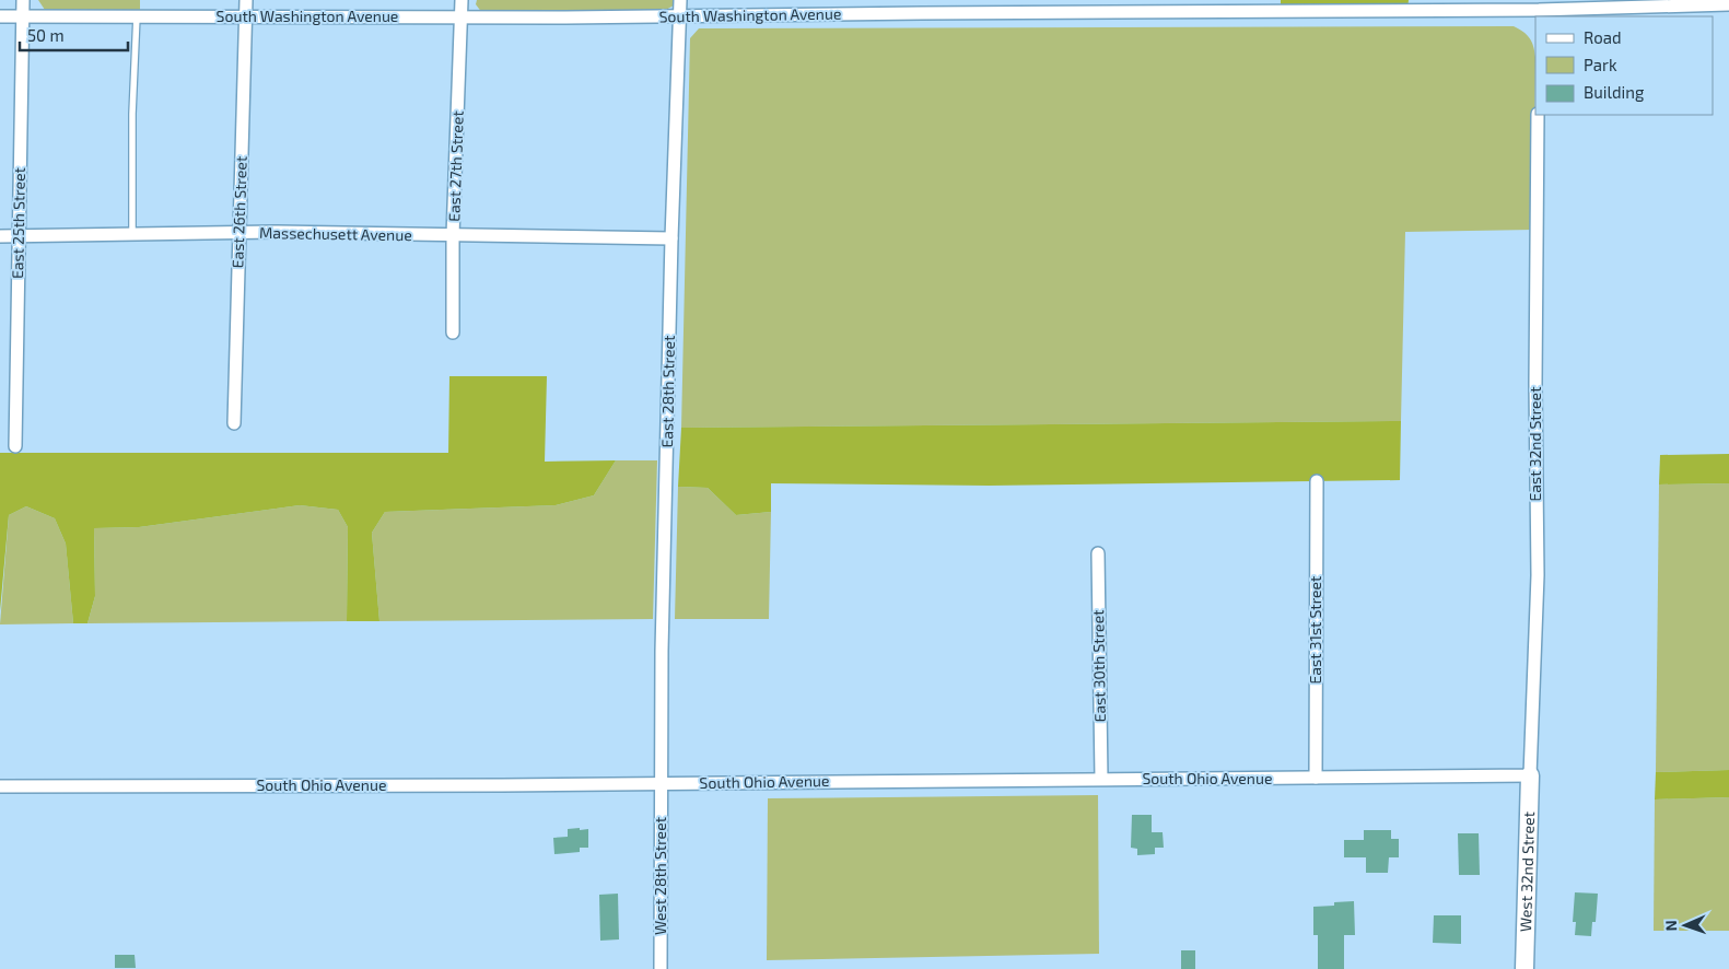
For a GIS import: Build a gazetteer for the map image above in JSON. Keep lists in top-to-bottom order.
{
  "streets": {
    "street": [
      "South Washington Avenue",
      "East 27th Street",
      "East 26th Street",
      "East 25th Street",
      "Massechusett Avenue",
      "East 28th Street",
      "East 32nd Street",
      "East 31st Street",
      "East 30th Street",
      "South Ohio Avenue",
      "West 32nd Street",
      "West 28th Street"
    ]
  },
  "crossings": [
    ["South Washington Avenue", "East 27th Street"],
    ["South Washington Avenue", "East 26th Street"],
    ["South Washington Avenue", "East 25th Street"],
    ["South Washington Avenue", "East 28th Street"],
    ["East 27th Street", "Massechusett Avenue"],
    ["East 26th Street", "Massechusett Avenue"],
    ["East 25th Street", "Massechusett Avenue"],
    ["Massechusett Avenue", "East 28th Street"],
    ["East 28th Street", "South Ohio Avenue"],
    ["East 28th Street", "West 28th Street"],
    ["East 32nd Street", "South Ohio Avenue"],
    ["East 32nd Street", "West 32nd Street"],
    ["East 31st Street", "South Ohio Avenue"],
    ["East 30th Street", "South Ohio Avenue"],
    ["South Ohio Avenue", "West 32nd Street"],
    ["South Ohio Avenue", "West 28th Street"]
  ],
  "legend": ["Road", "Park", "Building"],
  "scale_bar": "50 m",
  "north": "left"
}
